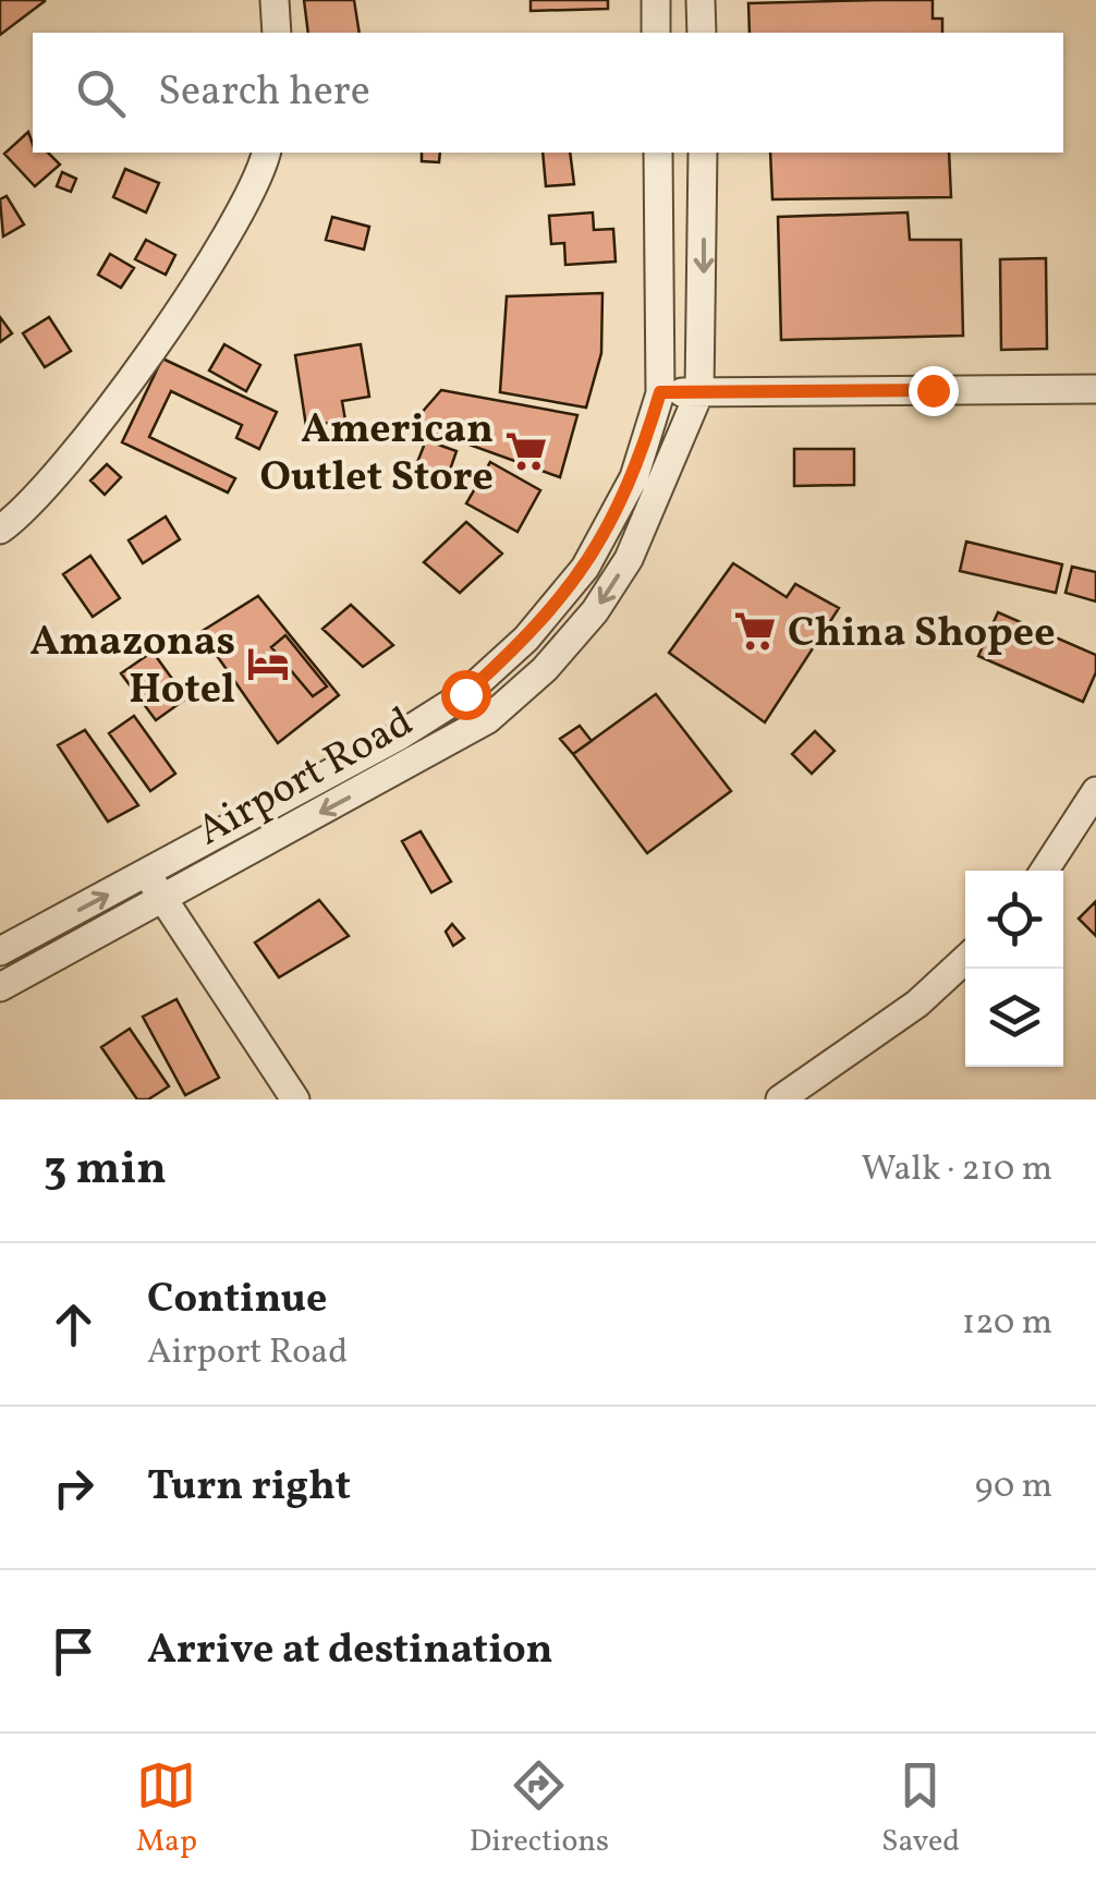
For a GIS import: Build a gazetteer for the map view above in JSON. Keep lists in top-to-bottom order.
{
  "streets": {
    "street": ["Airport Road"]
  },
  "places": {
    "supermarket": ["American Outlet Store", "China Shopee"],
    "hotel": ["Amazonas Hotel"]
  },
  "page": {
    "search": "Search here",
    "heading": ["3 min", "Walk · 210 m"],
    "list": [
      ["Continue", "Airport Road", "120 m"],
      ["Turn right", "90 m"],
      "Arrive at destination"
    ],
    "nav": ["Map", "Directions", "Saved"]
  }
}
